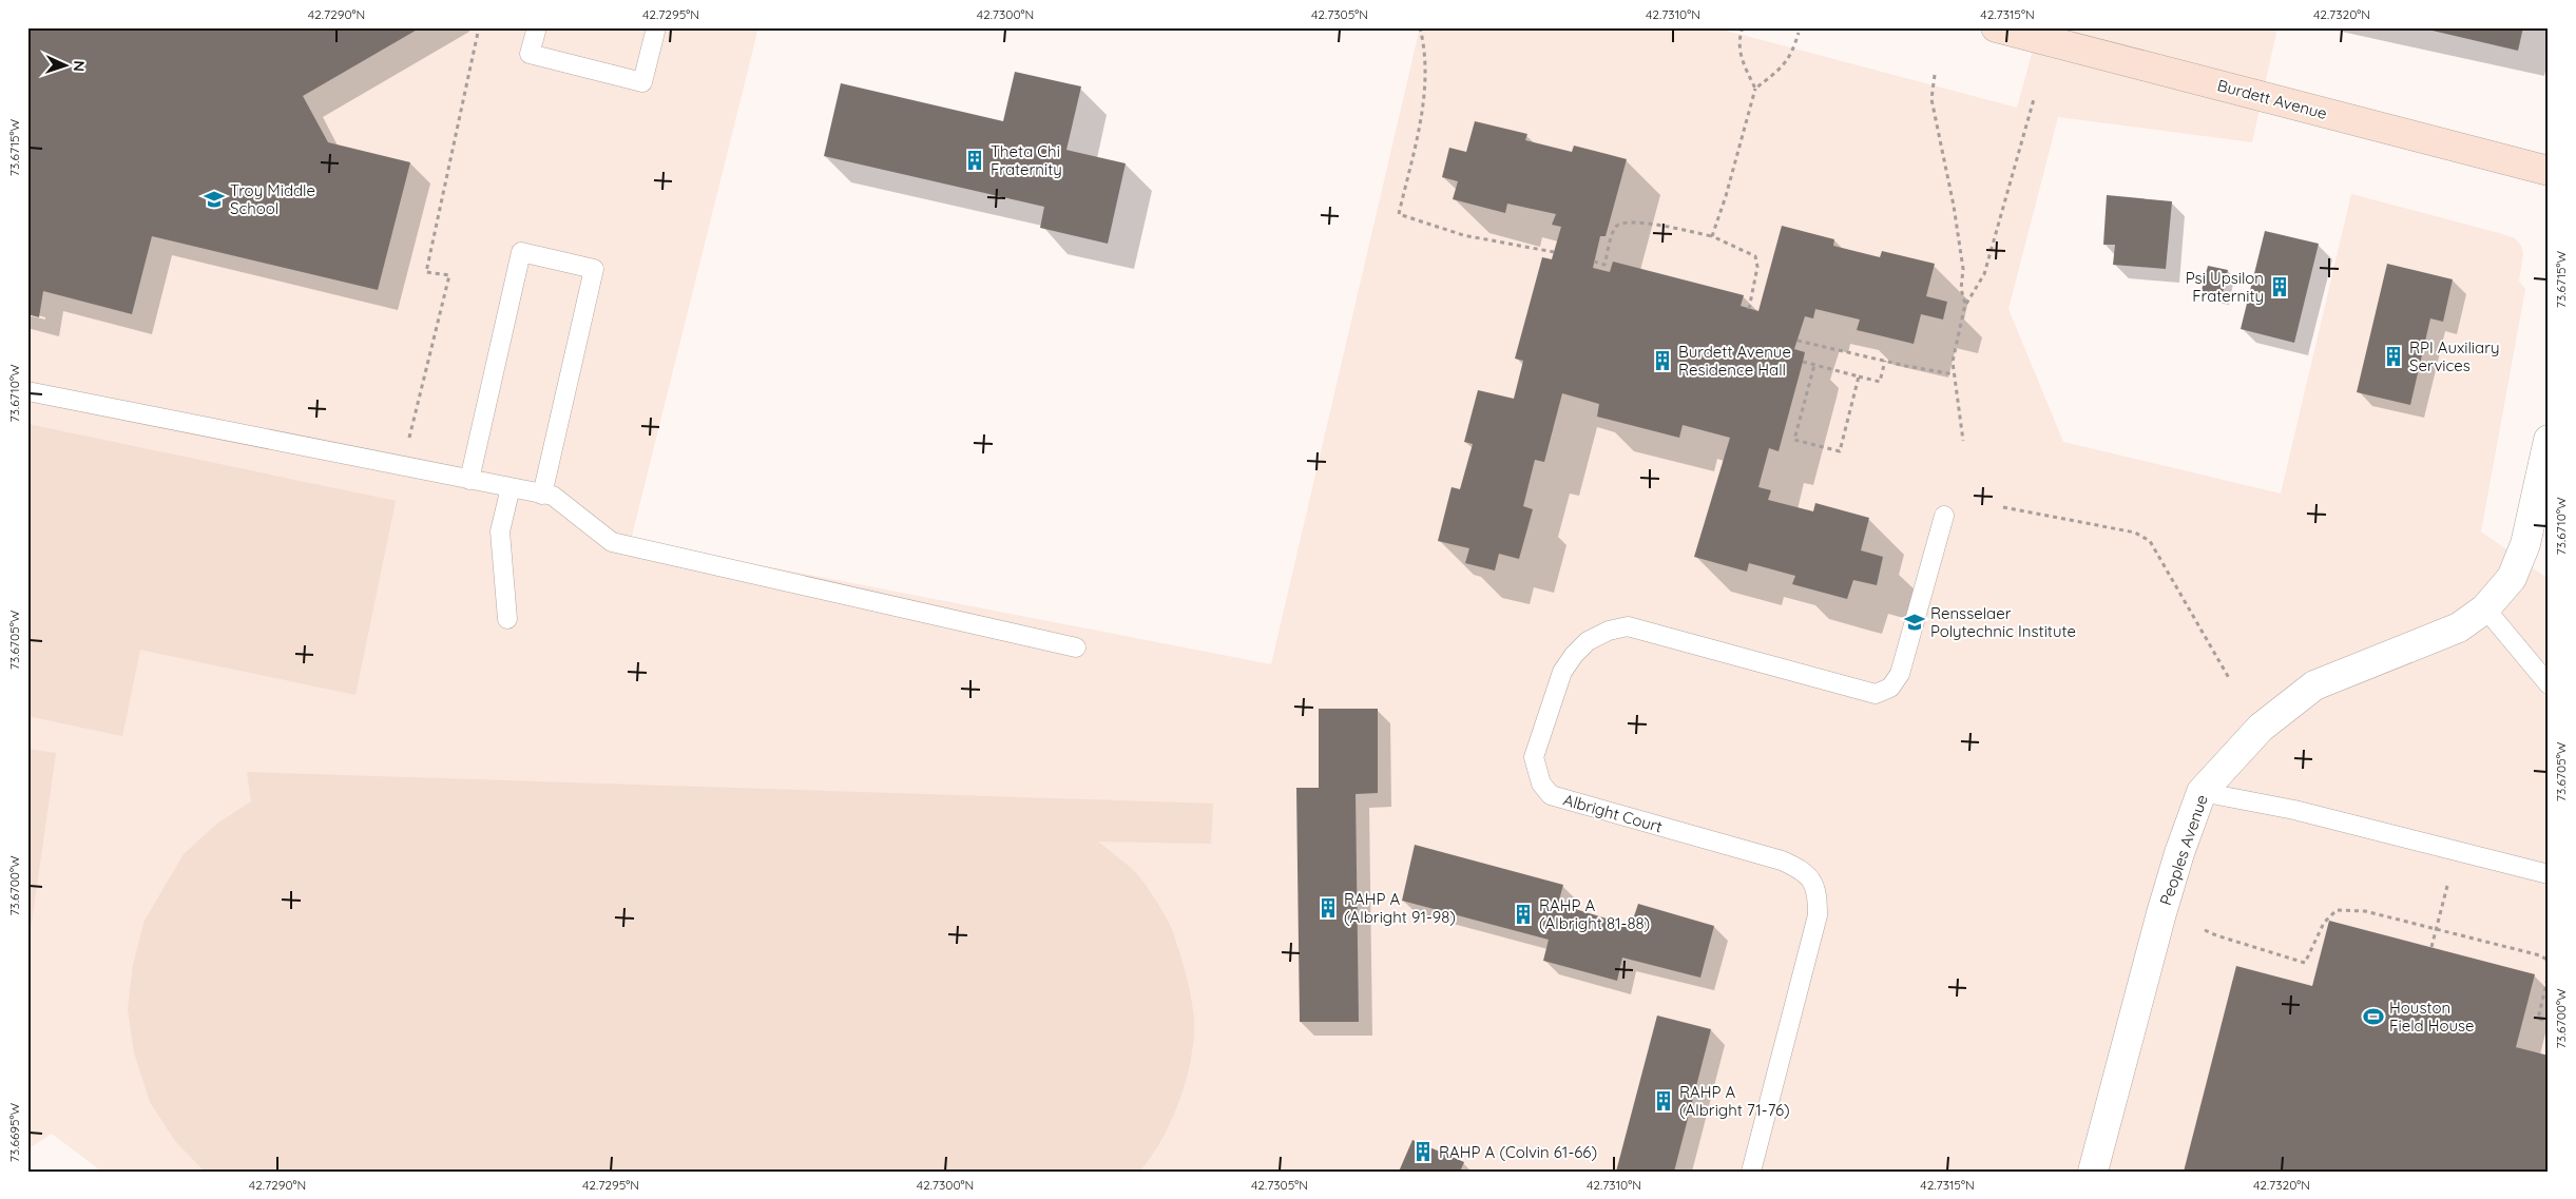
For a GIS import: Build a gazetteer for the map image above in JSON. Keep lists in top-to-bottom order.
{
  "streets": {
    "street": ["Burdett Avenue", "Peoples Avenue"],
    "lane": ["Albright Court"]
  },
  "places": {
    "building": [
      "Theta Chi Fraternity",
      "Psi Upsilon Fraternity",
      "RPI Auxiliary Services",
      "Burdett Avenue Residence Hall",
      "RAHP A (Albright 91-98)",
      "RAHP A (Albright 81-88)",
      "RAHP A (Albright 71-76)",
      "RAHP A (Colvin 61-66)"
    ],
    "school or university": ["Troy Middle School", "Rensselaer Polytechnic Institute"],
    "sports": ["Houston Field House"]
  },
  "north": "right",
  "coordinates": [
    "42.7290°N",
    "42.7295°N",
    "42.7300°N",
    "42.7305°N",
    "42.7310°N",
    "42.7315°N",
    "42.7320°N",
    "73.6715°W",
    "73.6710°W",
    "73.6705°W",
    "73.6700°W",
    "73.6695°W"
  ]
}
